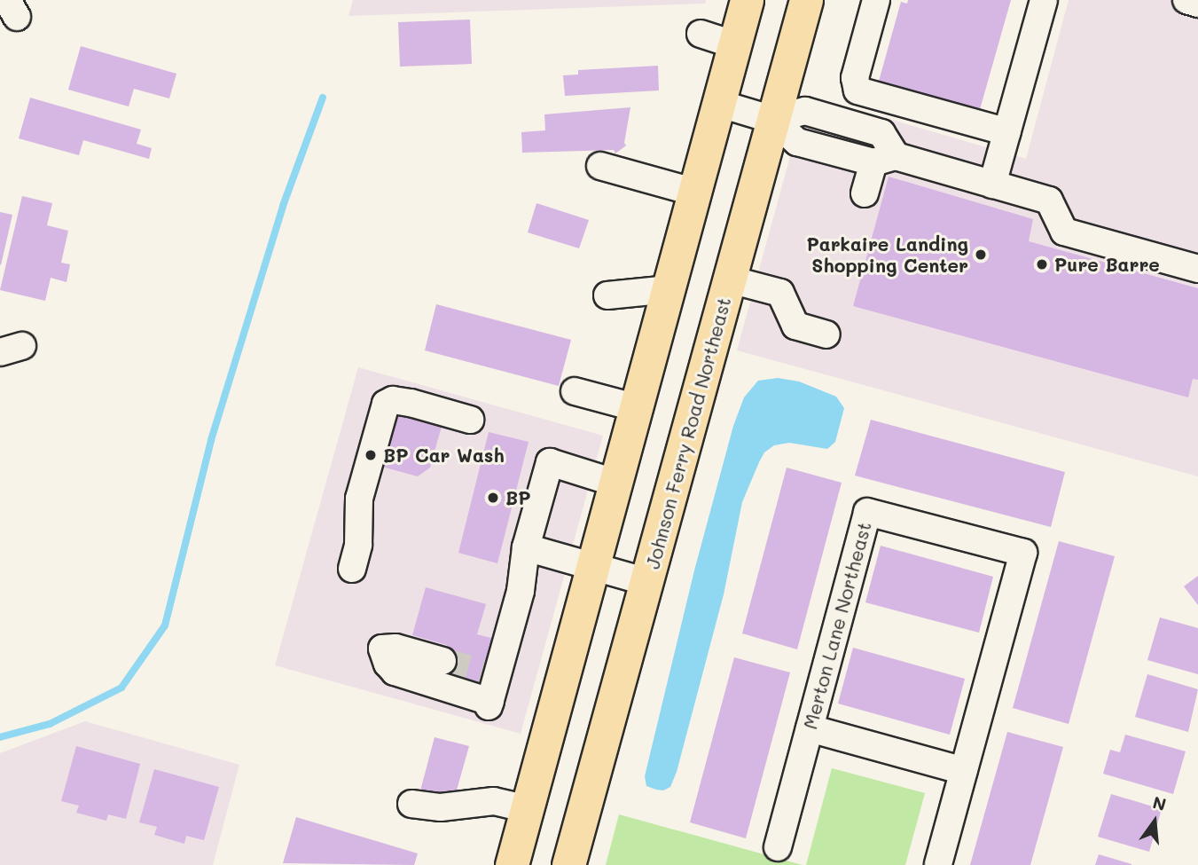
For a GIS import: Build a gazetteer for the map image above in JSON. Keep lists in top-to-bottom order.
{
  "streets": {
    "main road": ["Johnson Ferry Road Northeast"],
    "street": ["Merton Lane Northeast"]
  },
  "places": [
    "Parkaire Landing Shopping Center",
    "Pure Barre",
    "BP Car Wash",
    "BP"
  ],
  "north": "top"
}
